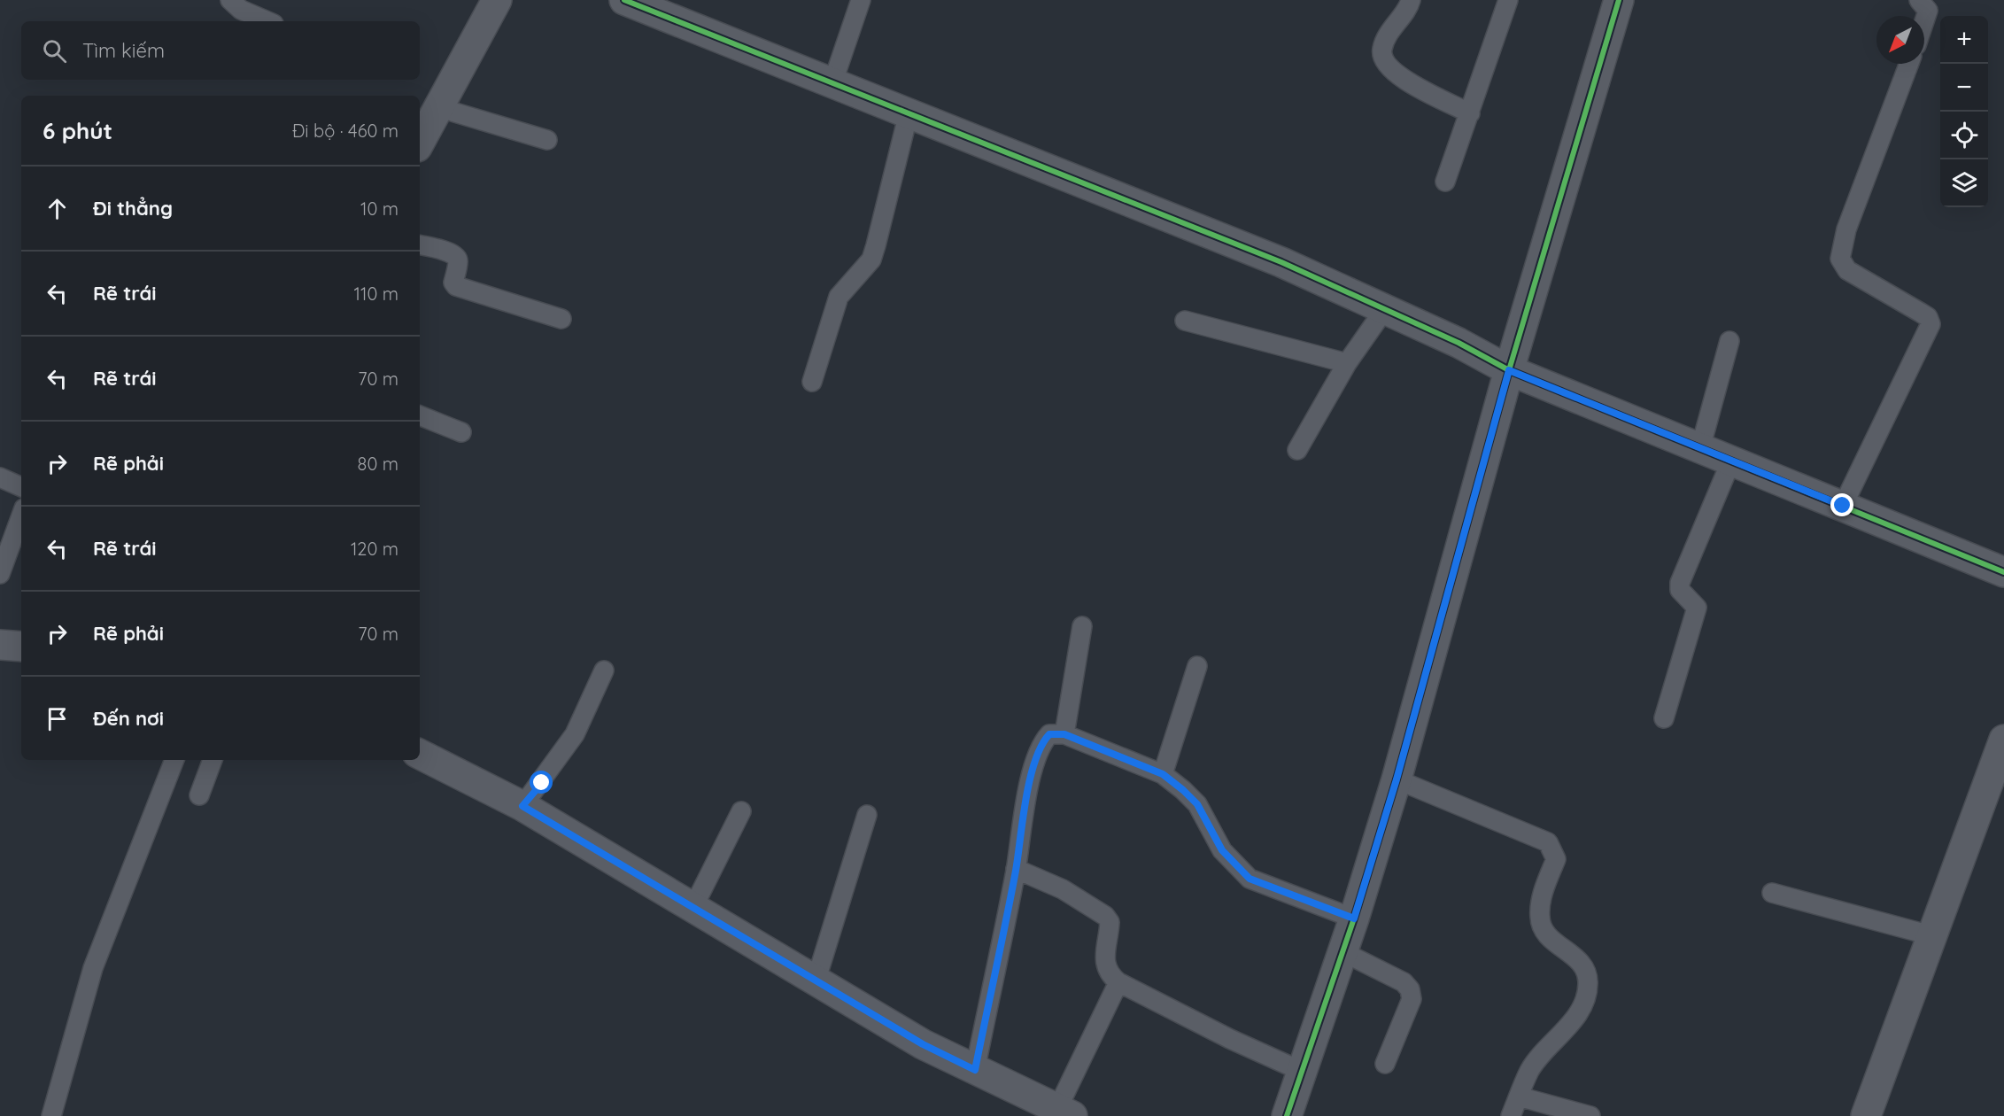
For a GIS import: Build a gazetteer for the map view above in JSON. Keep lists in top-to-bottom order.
{
  "north": "bottom left",
  "page": {
    "map_buttons": ["+", "−"],
    "search": "Tìm kiếm",
    "heading": ["6 phút", "Đi bộ · 460 m"],
    "list": [
      ["Đi thẳng", "10 m"],
      ["Rẽ trái", "110 m"],
      ["Rẽ trái", "70 m"],
      ["Rẽ phải", "80 m"],
      ["Rẽ trái", "120 m"],
      ["Rẽ phải", "70 m"],
      "Đến nơi"
    ]
  }
}
